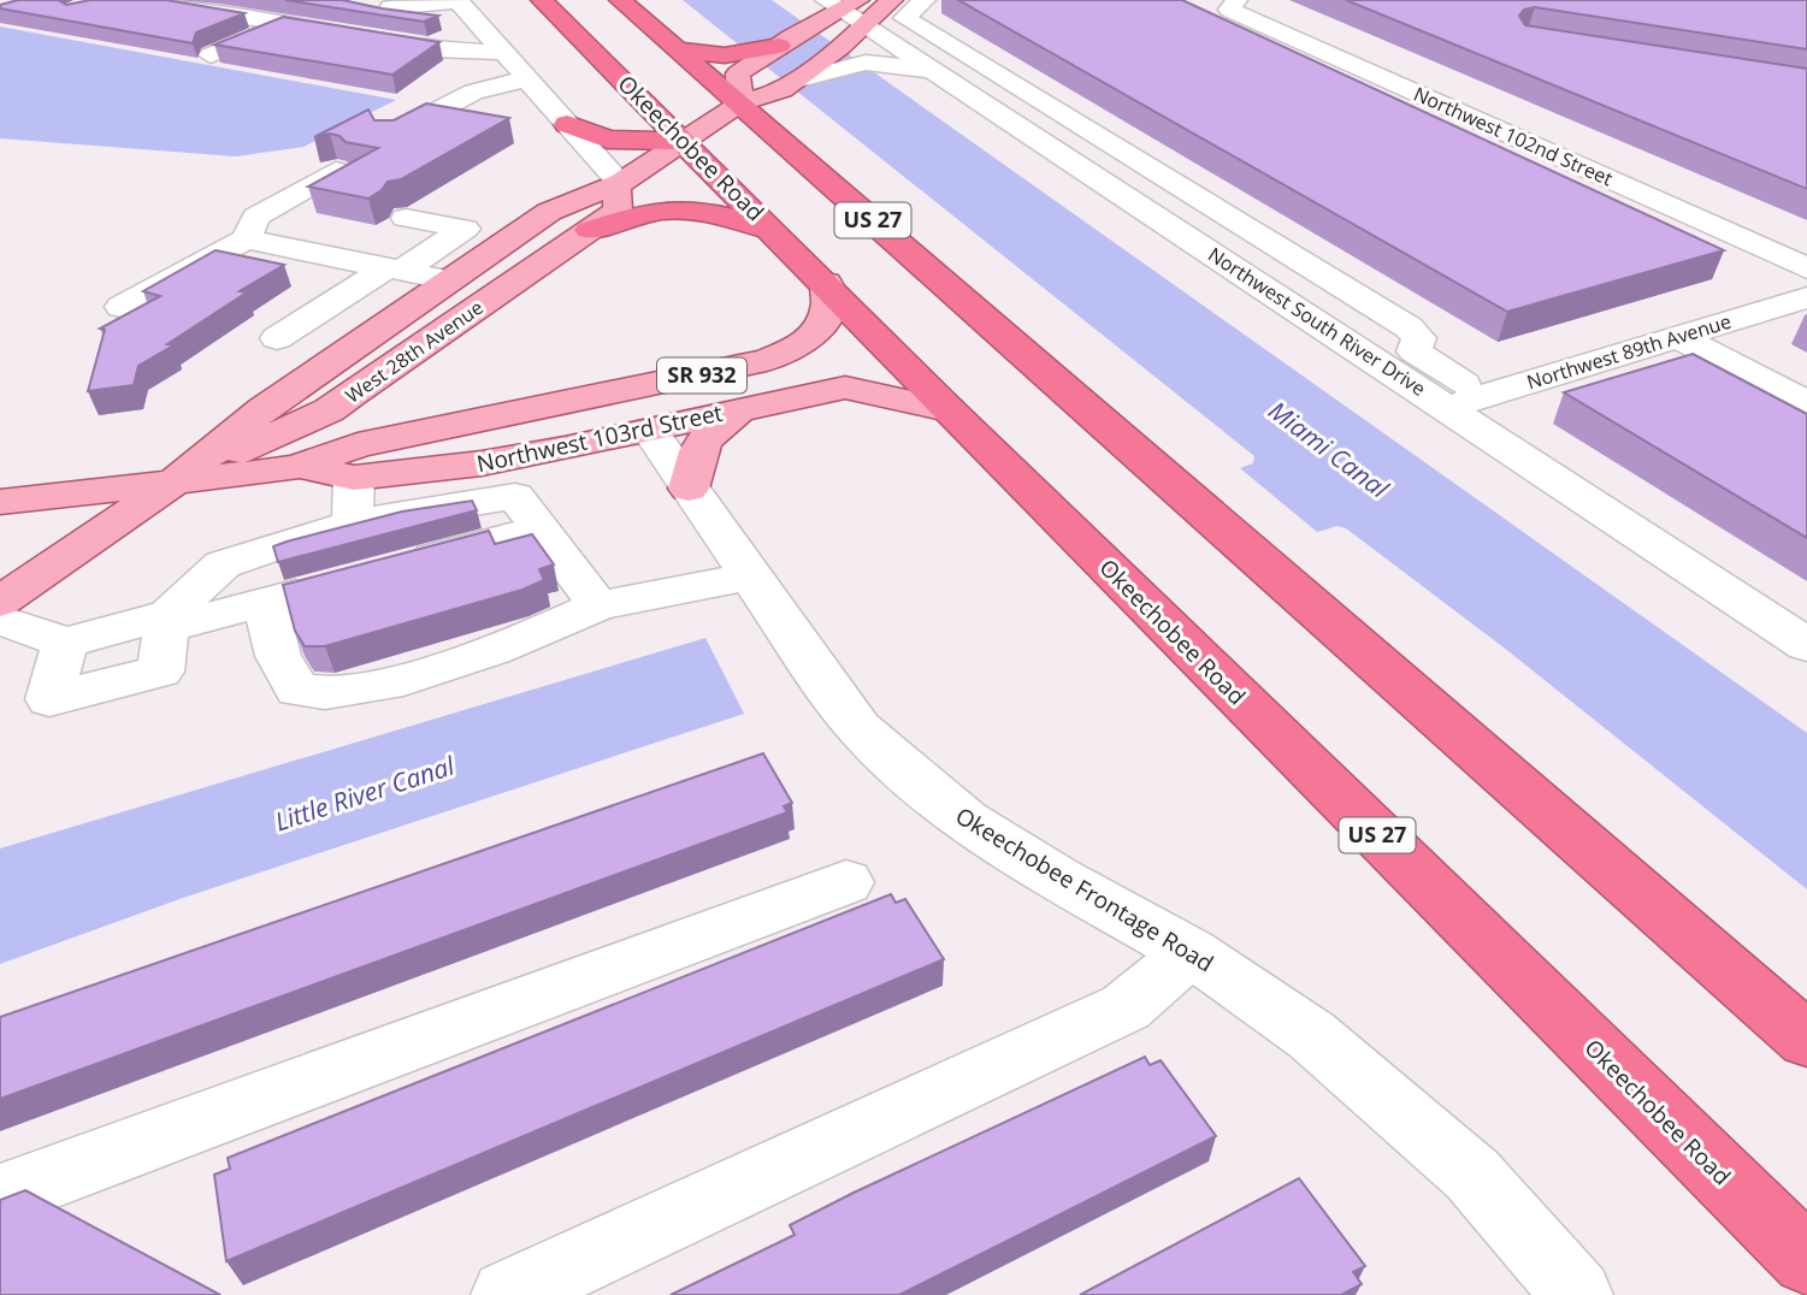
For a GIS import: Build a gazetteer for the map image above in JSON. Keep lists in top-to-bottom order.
{
  "streets": {
    "highway": ["Okeechobee Road", "US 27"],
    "main road": ["West 28th Avenue", "SR 932", "Northwest 103rd Street"],
    "street": [
      "Northwest 102nd Street",
      "Northwest South River Drive",
      "Northwest 89th Avenue",
      "Okeechobee Frontage Road"
    ]
  },
  "crossings": [
    ["Okeechobee Road", "West 28th Avenue"],
    ["Okeechobee Road", "SR 932"],
    ["Okeechobee Road", "Northwest 103rd Street"],
    ["US 27", "West 28th Avenue"],
    ["Northwest South River Drive", "West 28th Avenue"],
    ["Northwest South River Drive", "Northwest 89th Avenue"],
    ["West 28th Avenue", "Northwest 103rd Street"],
    ["SR 932", "Northwest 103rd Street"],
    ["Northwest 103rd Street", "Okeechobee Frontage Road"]
  ],
  "water": ["Miami Canal", "Little River Canal"]
}
